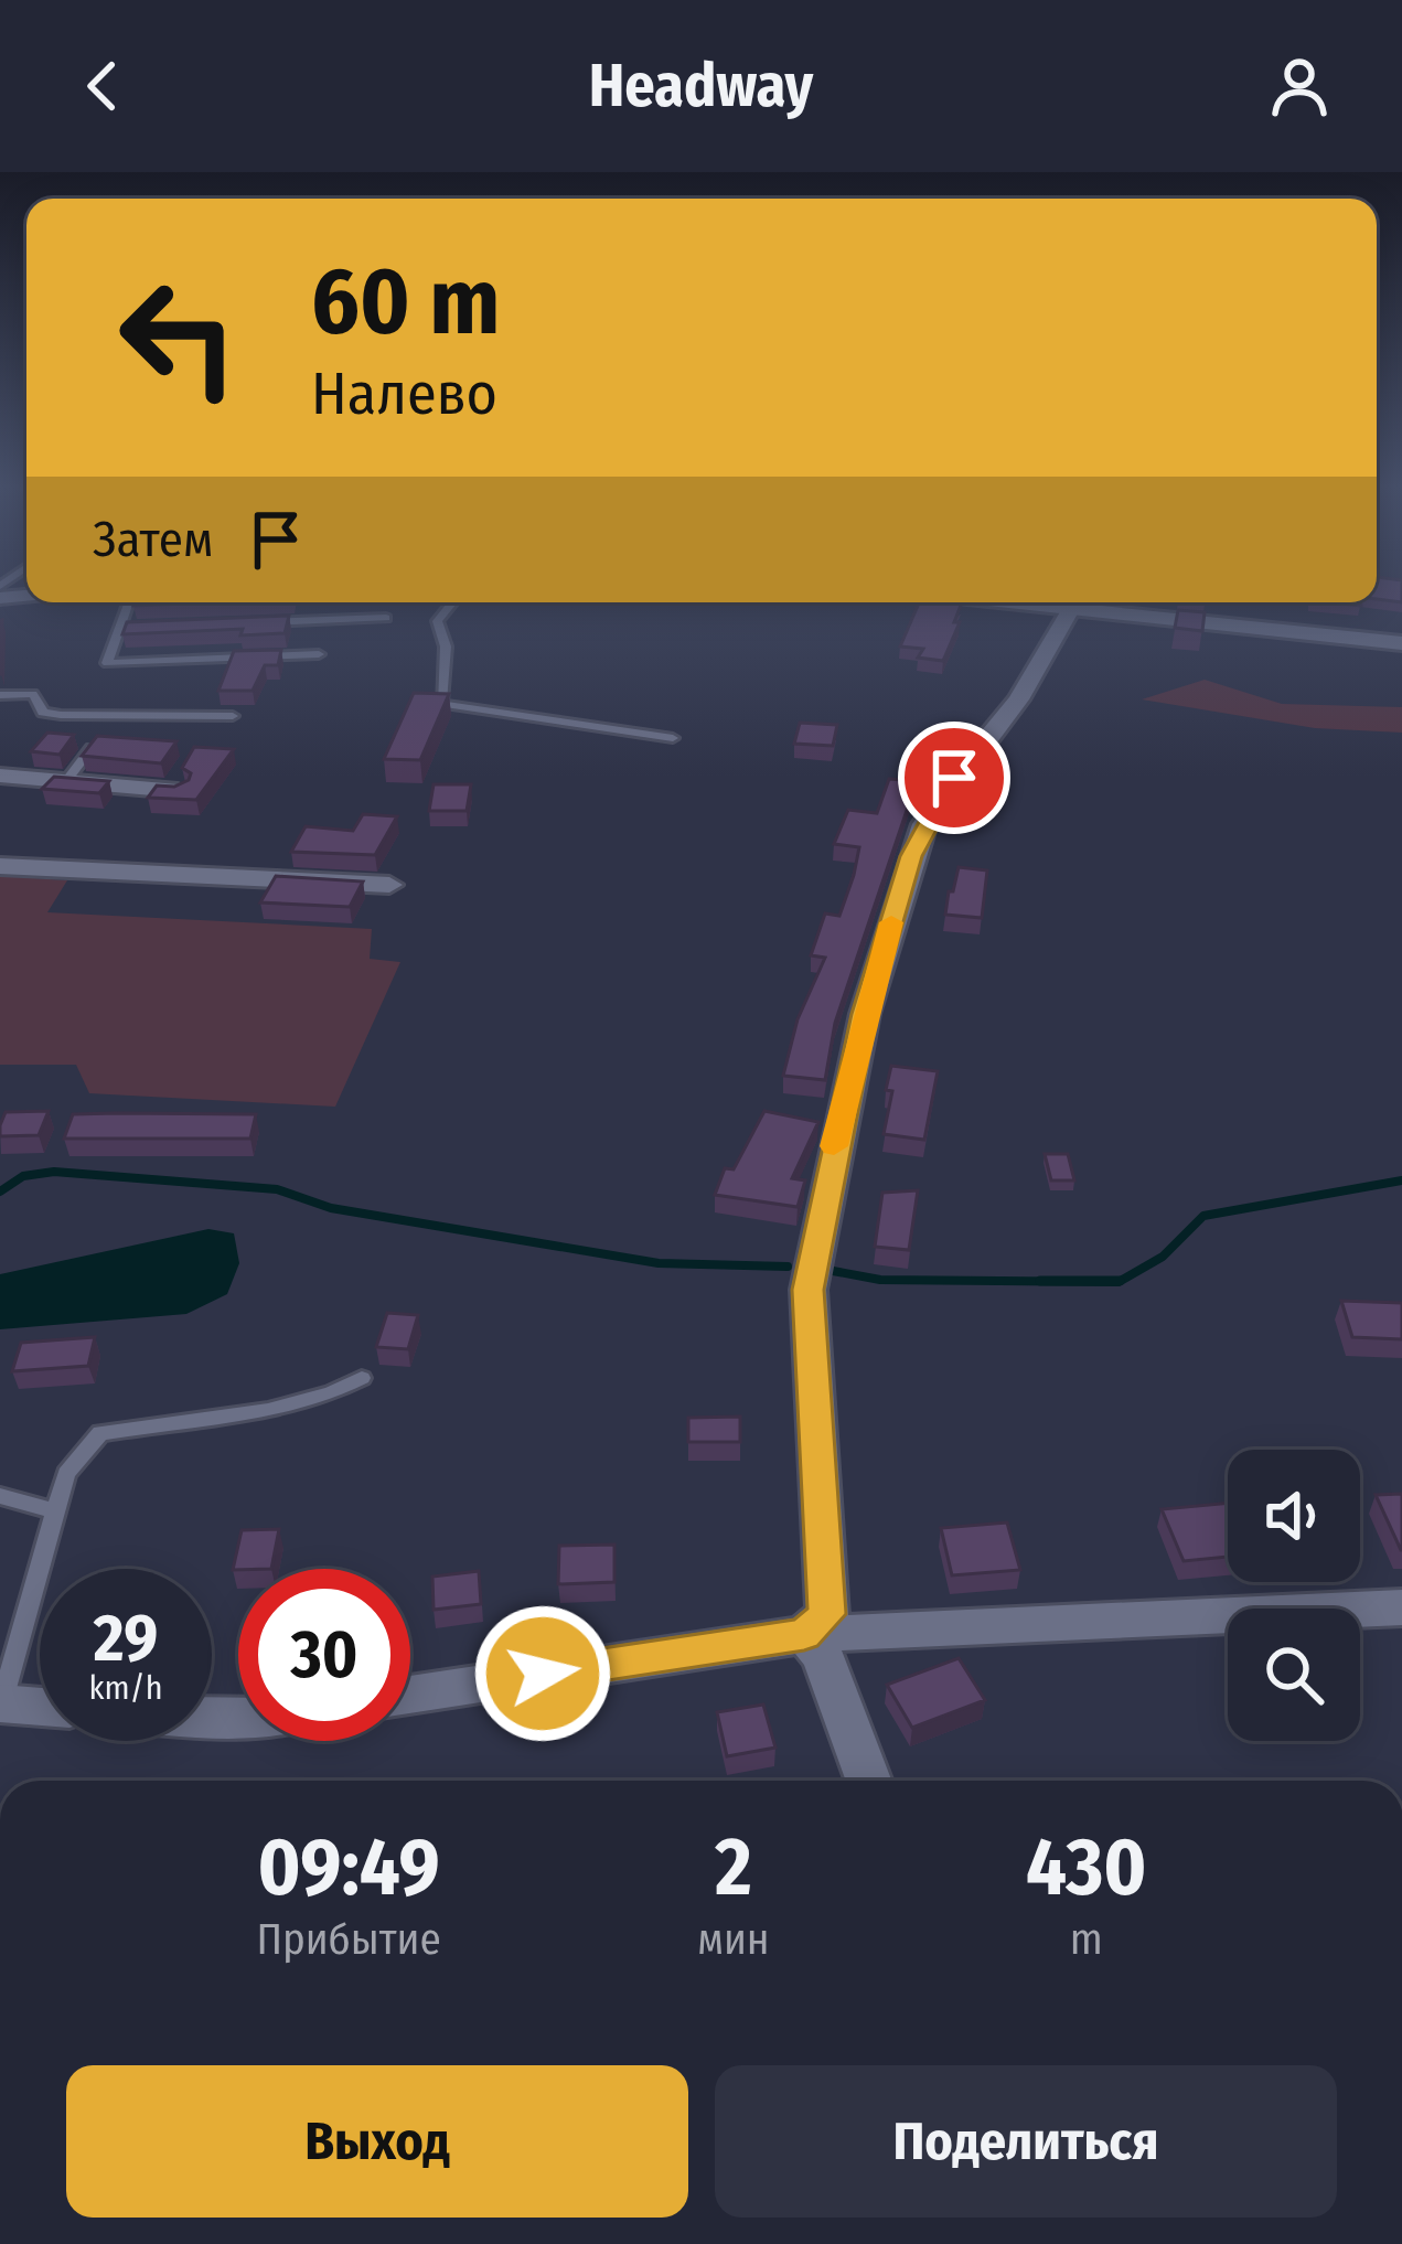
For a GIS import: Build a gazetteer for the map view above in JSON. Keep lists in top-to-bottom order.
{
  "page": {
    "header": "Headway",
    "turn": ["60 m", "Налево"],
    "then": "Затем",
    "speed": "29 km/h",
    "limit": "30",
    "eta": [
      "09:49",
      "Прибытие",
      "2",
      "мин",
      "430",
      "m"
    ],
    "buttons": ["Выход", "Поделиться"]
  }
}
